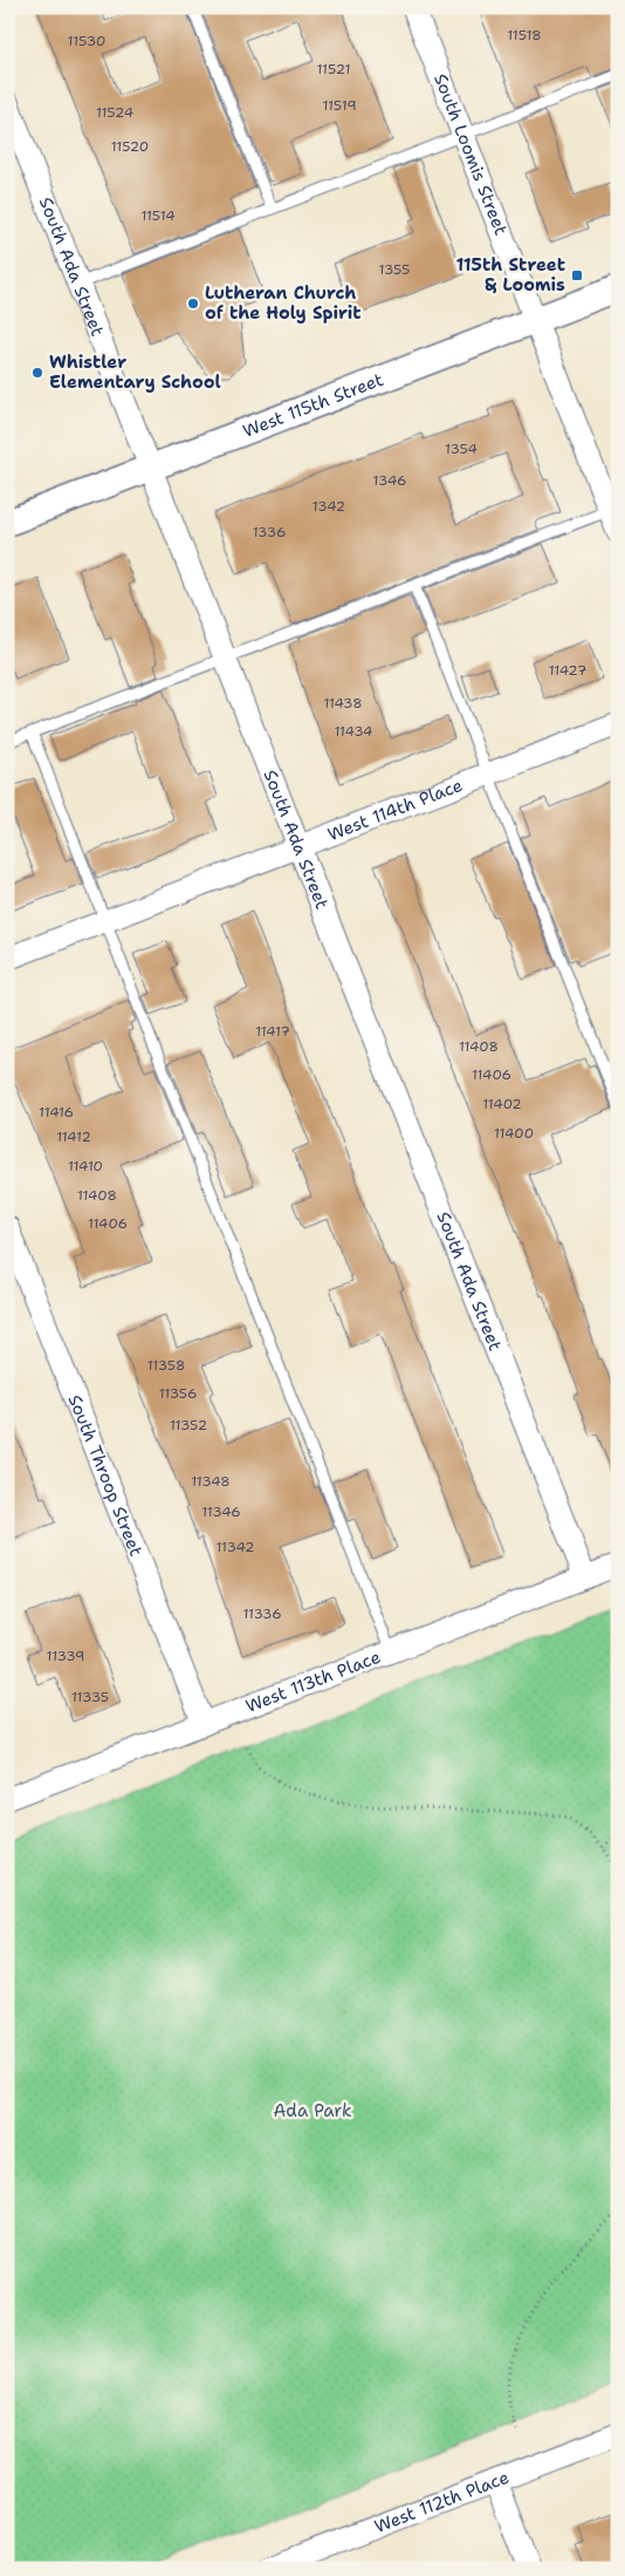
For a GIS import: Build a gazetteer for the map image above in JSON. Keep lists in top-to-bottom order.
{
  "streets": {
    "street": [
      "South Loomis Street",
      "South Ada Street",
      "West 115th Street",
      "West 114th Place",
      "South Throop Street",
      "West 113th Place",
      "West 112th Place"
    ]
  },
  "crossings": [
    ["South Loomis Street", "West 115th Street"],
    ["South Ada Street", "West 115th Street"],
    ["South Ada Street", "West 114th Place"],
    ["South Ada Street", "West 113th Place"],
    ["South Throop Street", "West 113th Place"]
  ],
  "parks": ["Ada Park"],
  "places": {
    "transit": ["115th Street & Loomis"],
    "other": ["Lutheran Church of the Holy Spirit", "Whistler Elementary School"]
  },
  "house_numbers": [
    "11518",
    "11530",
    "11521",
    "11519",
    "11524",
    "11520",
    "11514",
    "1355",
    "1354",
    "1346",
    "1342",
    "1336",
    "11427",
    "11438",
    "11434",
    "11417",
    "11408",
    "11406",
    "11402",
    "11416",
    "11400",
    "11412",
    "11410",
    "11408",
    "11406",
    "11358",
    "11356",
    "11352",
    "11348",
    "11346",
    "11342",
    "11336",
    "11339",
    "11335"
  ]
}
